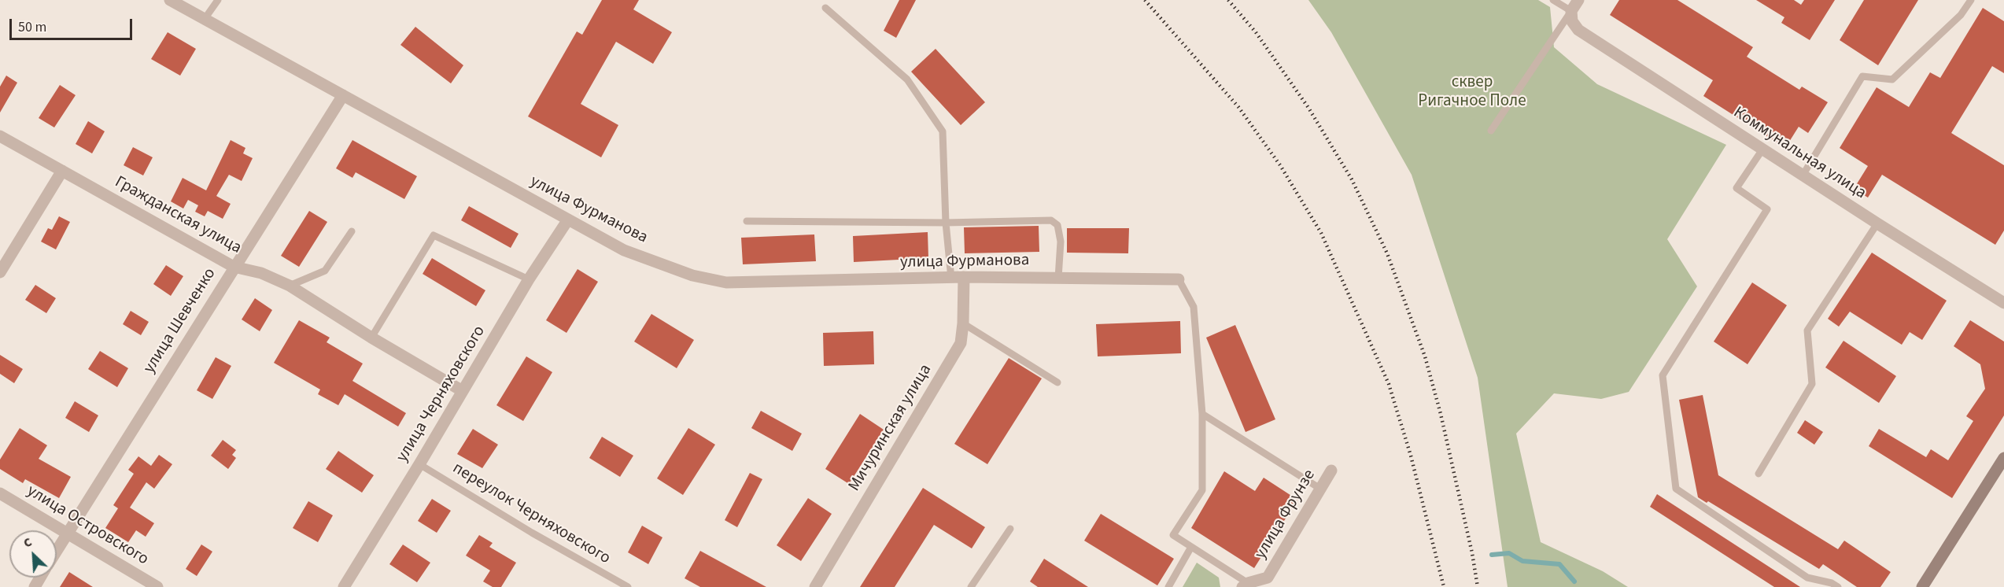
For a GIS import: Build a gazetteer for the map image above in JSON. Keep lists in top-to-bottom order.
{
  "streets": {
    "street": [
      "Коммунальная улица",
      "улица Фурманова",
      "Гражданская улица",
      "улица Шевченко",
      "улица Черняховского",
      "Мичуринская улица",
      "улица Фрунзе",
      "улица Островского"
    ],
    "lane": ["переулок Черняховского"]
  },
  "crossings": [
    ["улица Фурманова", "улица Шевченко"],
    ["улица Фурманова", "улица Черняховского"],
    ["улица Фурманова", "Мичуринская улица"],
    ["Гражданская улица", "улица Шевченко"],
    ["Гражданская улица", "улица Черняховского"],
    ["улица Шевченко", "улица Островского"],
    ["улица Черняховского", "переулок Черняховского"]
  ],
  "parks": ["сквер Ригачное Поле"],
  "scale_bar": "50 m",
  "north": "top left"
}
